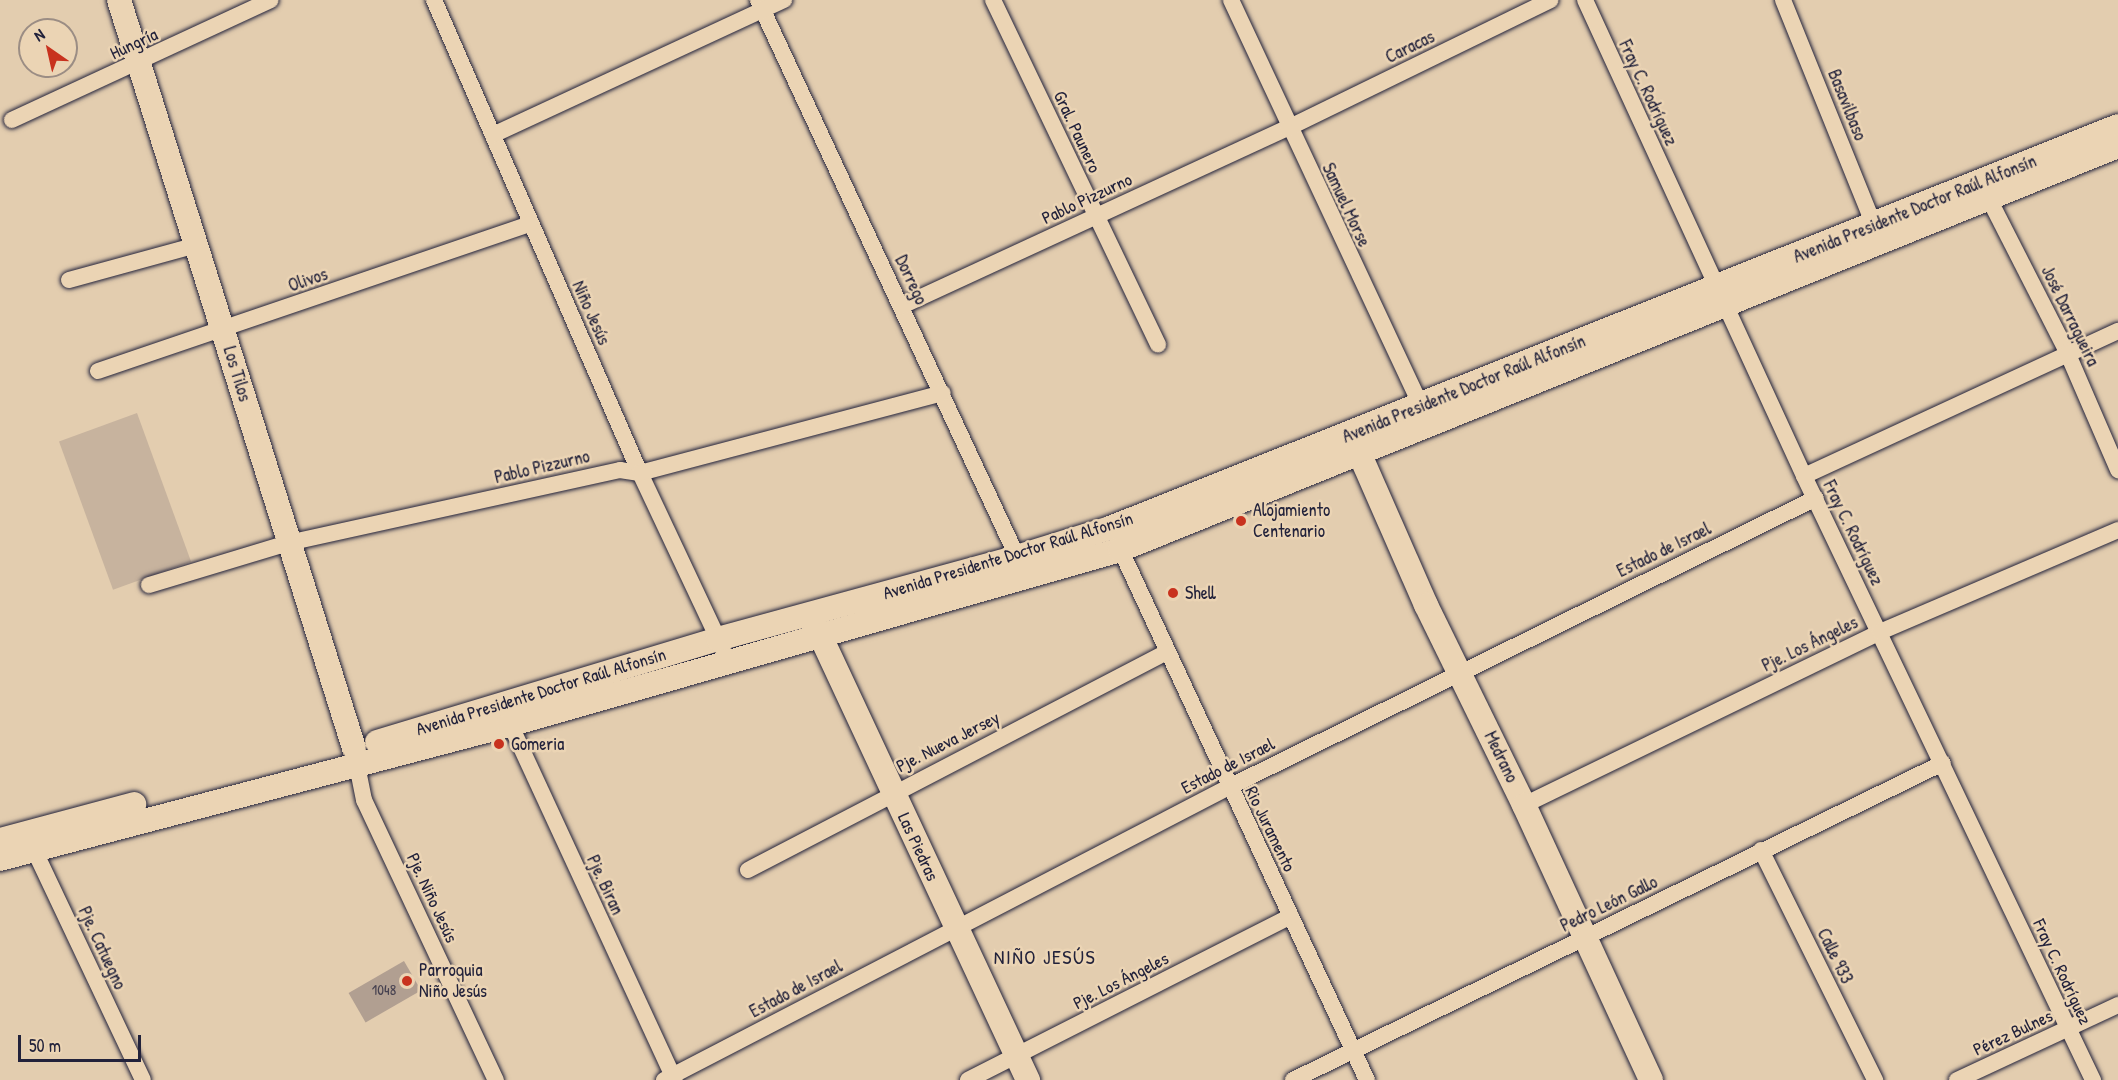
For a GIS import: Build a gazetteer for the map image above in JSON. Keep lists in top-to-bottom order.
{
  "streets": {
    "main road": [
      "Avenida Presidente Doctor Raúl Alfonsín",
      "Los Tilos",
      "Medrano",
      "Las Piedras"
    ],
    "street": [
      "Hungría",
      "Caracas",
      "Fray C. Rodríguez",
      "Basavilbaso",
      "Gral. Paunero",
      "Pablo Pizzurno",
      "Samuel Morse",
      "Olivos",
      "Dorrego",
      "Niño Jesús",
      "José Darragueira",
      "Estado de Israel",
      "Pje. Los Ángeles",
      "Pje. Nueva Jersey",
      "Rio Juramento",
      "Pje. Biran",
      "Pje. Niño Jesús",
      "Pedro León Gallo",
      "Pje. Catuegno",
      "Calle 933",
      "Pérez Bulnes"
    ]
  },
  "crossings": [
    ["Hungría", "Los Tilos"],
    ["Caracas", "Pablo Pizzurno"],
    ["Caracas", "Samuel Morse"],
    ["Fray C. Rodríguez", "Avenida Presidente Doctor Raúl Alfonsín"],
    ["Fray C. Rodríguez", "Estado de Israel"],
    ["Fray C. Rodríguez", "Pje. Los Ángeles"],
    ["Fray C. Rodríguez", "Pedro León Gallo"],
    ["Fray C. Rodríguez", "Pérez Bulnes"],
    ["Basavilbaso", "Avenida Presidente Doctor Raúl Alfonsín"],
    ["Gral. Paunero", "Pablo Pizzurno"],
    ["Pablo Pizzurno", "Samuel Morse"],
    ["Pablo Pizzurno", "Dorrego"],
    ["Pablo Pizzurno", "Niño Jesús"],
    ["Pablo Pizzurno", "Los Tilos"],
    ["Samuel Morse", "Avenida Presidente Doctor Raúl Alfonsín"],
    ["Avenida Presidente Doctor Raúl Alfonsín", "Dorrego"],
    ["Avenida Presidente Doctor Raúl Alfonsín", "Niño Jesús"],
    ["Avenida Presidente Doctor Raúl Alfonsín", "José Darragueira"],
    ["Avenida Presidente Doctor Raúl Alfonsín", "Los Tilos"],
    ["Avenida Presidente Doctor Raúl Alfonsín", "Medrano"],
    ["Avenida Presidente Doctor Raúl Alfonsín", "Rio Juramento"],
    ["Avenida Presidente Doctor Raúl Alfonsín", "Las Piedras"],
    ["Avenida Presidente Doctor Raúl Alfonsín", "Pje. Biran"],
    ["Avenida Presidente Doctor Raúl Alfonsín", "Pje. Niño Jesús"],
    ["Avenida Presidente Doctor Raúl Alfonsín", "Pje. Catuegno"],
    ["Olivos", "Niño Jesús"],
    ["Olivos", "Los Tilos"],
    ["Los Tilos", "Pje. Niño Jesús"],
    ["Estado de Israel", "Medrano"],
    ["Estado de Israel", "Rio Juramento"],
    ["Estado de Israel", "Las Piedras"],
    ["Estado de Israel", "Pje. Biran"],
    ["Pje. Los Ángeles", "Medrano"],
    ["Pje. Los Ángeles", "Rio Juramento"],
    ["Pje. Los Ángeles", "Las Piedras"],
    ["Pje. Nueva Jersey", "Rio Juramento"],
    ["Pje. Nueva Jersey", "Las Piedras"],
    ["Medrano", "Pedro León Gallo"],
    ["Rio Juramento", "Pedro León Gallo"],
    ["Pedro León Gallo", "Calle 933"]
  ],
  "districts": ["NIÑO JESÚS"],
  "places": [
    "Alojamiento Centenario",
    "Shell",
    "Gomeria",
    "Parroquia Niño Jesús"
  ],
  "house_numbers": ["1048"],
  "scale_bar": "50 m",
  "north": "top left"
}
